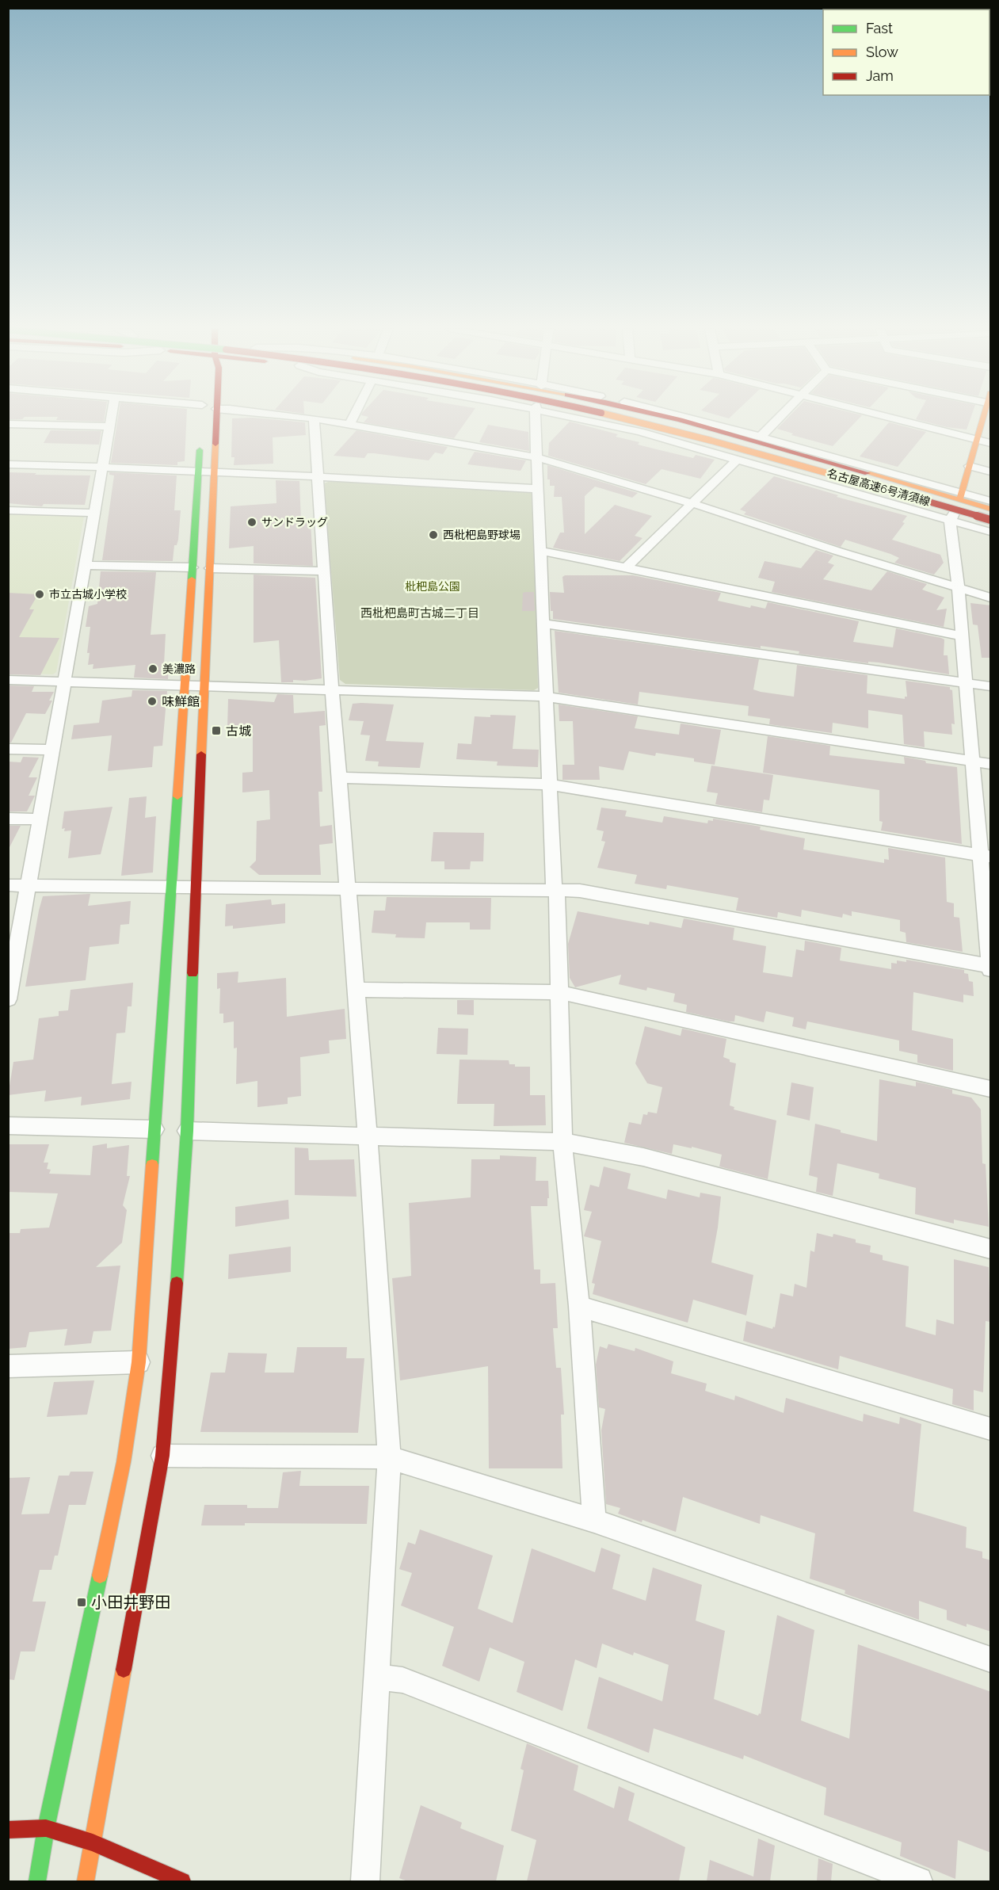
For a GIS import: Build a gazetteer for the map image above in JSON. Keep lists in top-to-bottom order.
{
  "streets": {
    "main road": ["名古屋高速6号清須線"]
  },
  "districts": ["西枇杷島町古城二丁目"],
  "parks": ["枇杷島公園"],
  "places": {
    "other": [
      "サンドラッグ",
      "西枇杷島野球場",
      "市立古城小学校",
      "美濃路",
      "味鮮館"
    ],
    "transit": ["古城", "小田井野田"]
  },
  "legend": ["Fast", "Slow", "Jam"]
}
